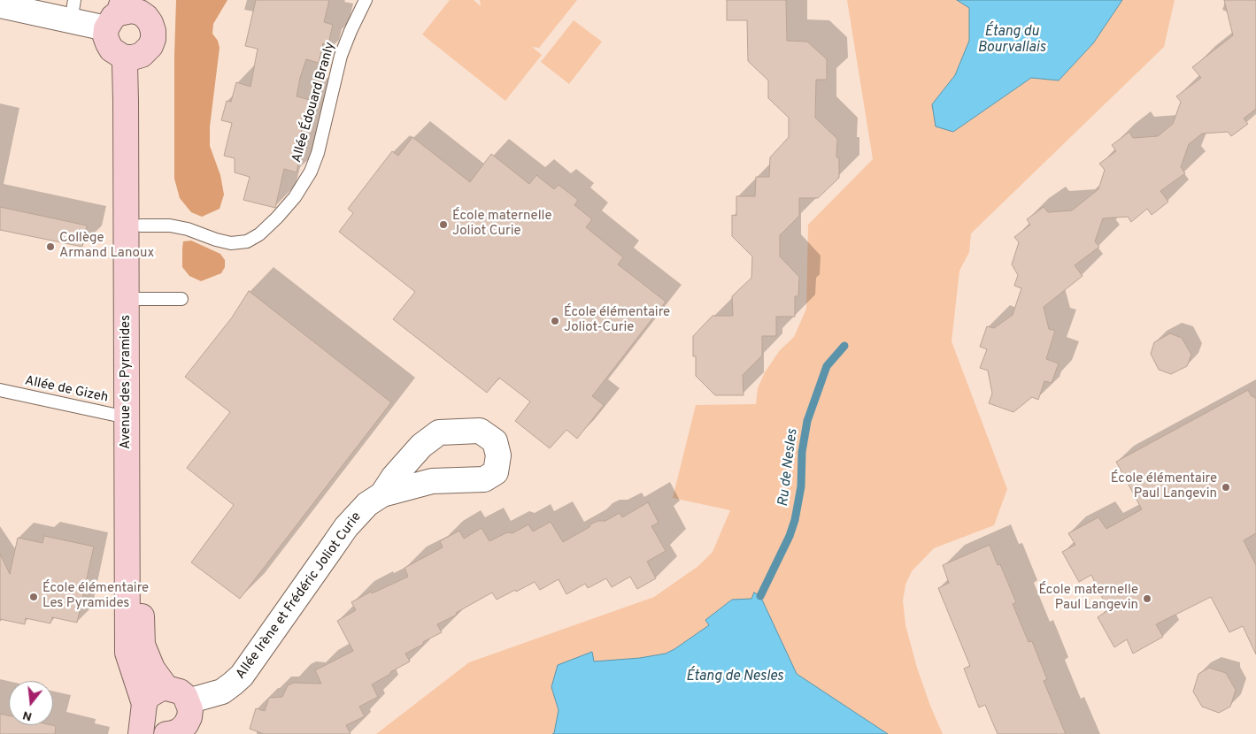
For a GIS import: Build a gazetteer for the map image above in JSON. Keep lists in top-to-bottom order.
{
  "streets": {
    "main road": ["Avenue des Pyramides"],
    "street": ["Allée Irène et Frédéric Joliot Curie"],
    "lane": ["Allée Édouard Branly", "Allée de Gizeh"]
  },
  "crossings": [
    ["Allée Édouard Branly", "Avenue des Pyramides"],
    ["Avenue des Pyramides", "Allée de Gizeh"],
    ["Avenue des Pyramides", "Allée Irène et Frédéric Joliot Curie"]
  ],
  "water": ["Étang du Bourvallais", "Ru de Nesles", "Étang de Nesles"],
  "places": [
    "École maternelle Joliot Curie",
    "Collège Armand Lanoux",
    "École élémentaire Joliot-Curie",
    "École élémentaire Paul Langevin",
    "École élémentaire Les Pyramides",
    "École maternelle Paul Langevin"
  ],
  "north": "bottom"
}
